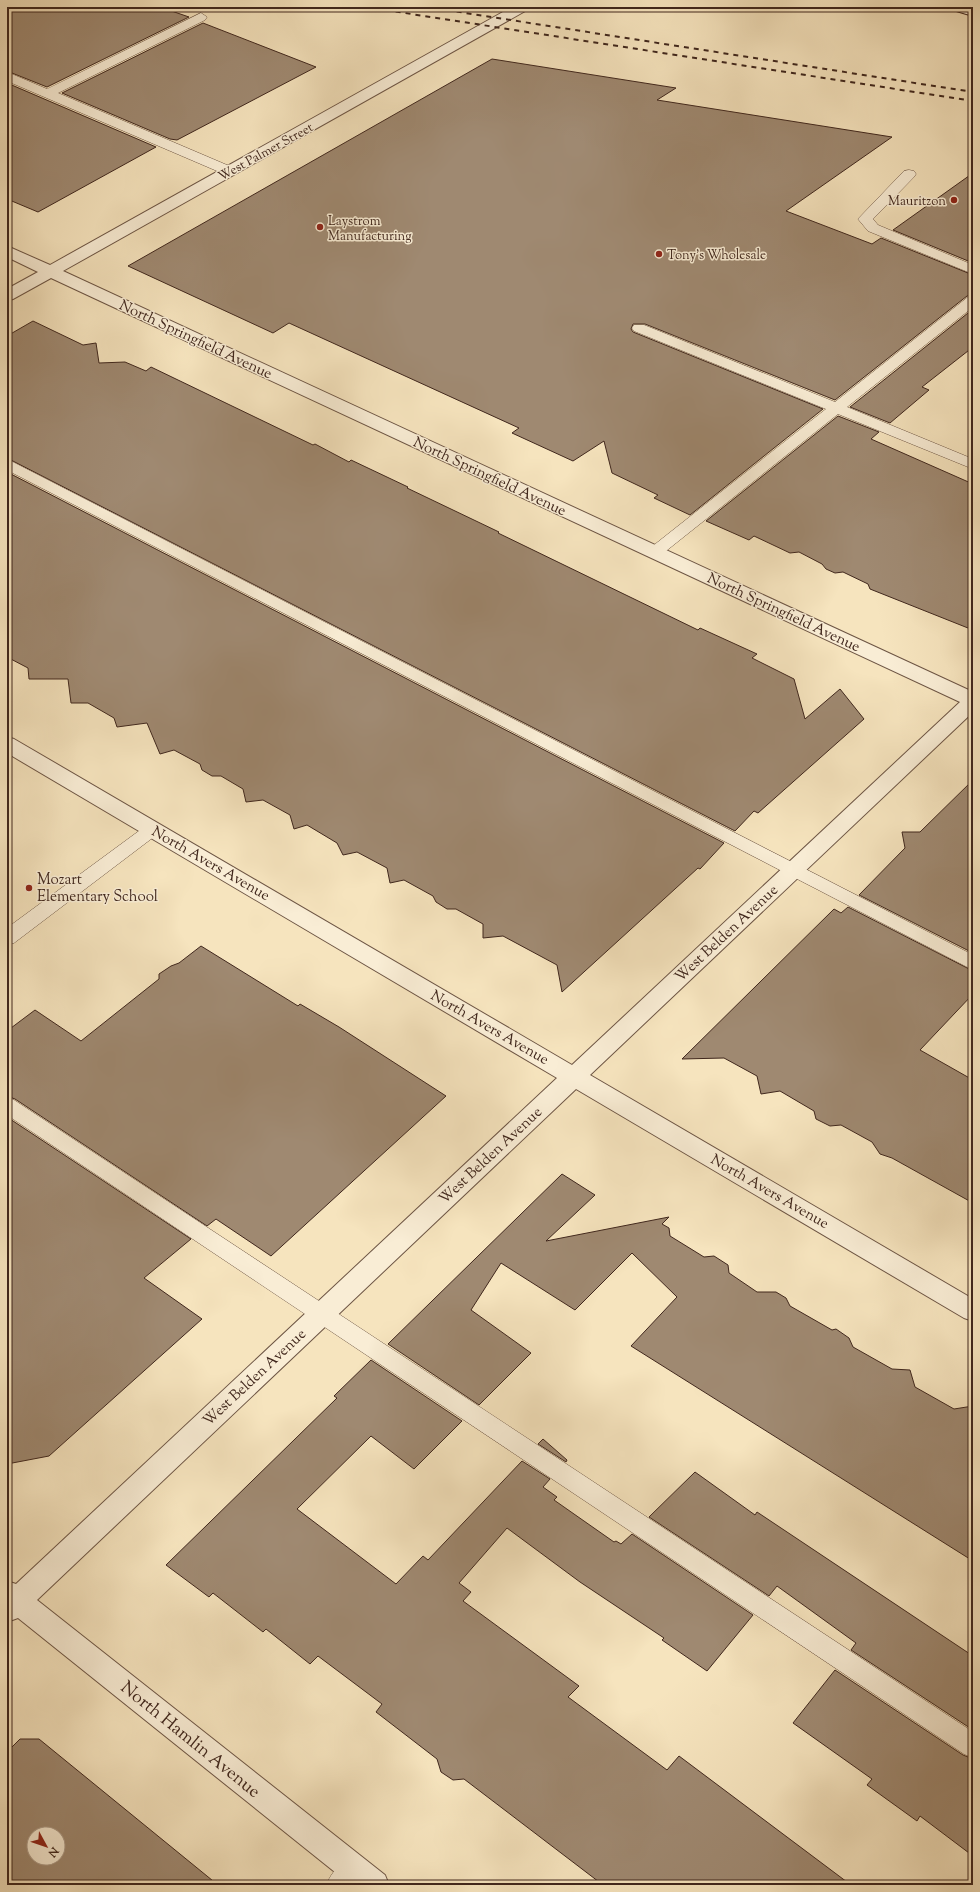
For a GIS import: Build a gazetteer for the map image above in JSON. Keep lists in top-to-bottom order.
{
  "streets": {
    "street": [
      "West Palmer Street",
      "North Springfield Avenue",
      "North Avers Avenue",
      "West Belden Avenue",
      "North Hamlin Avenue"
    ]
  },
  "crossings": [
    ["West Palmer Street", "North Springfield Avenue"],
    ["North Springfield Avenue", "West Belden Avenue"],
    ["North Avers Avenue", "West Belden Avenue"],
    ["West Belden Avenue", "North Hamlin Avenue"]
  ],
  "places": [
    "Mauritzon",
    "Laystrom Manufacturing",
    "Tony's Wholesale",
    "Mozart Elementary School"
  ],
  "north": "bottom right"
}
